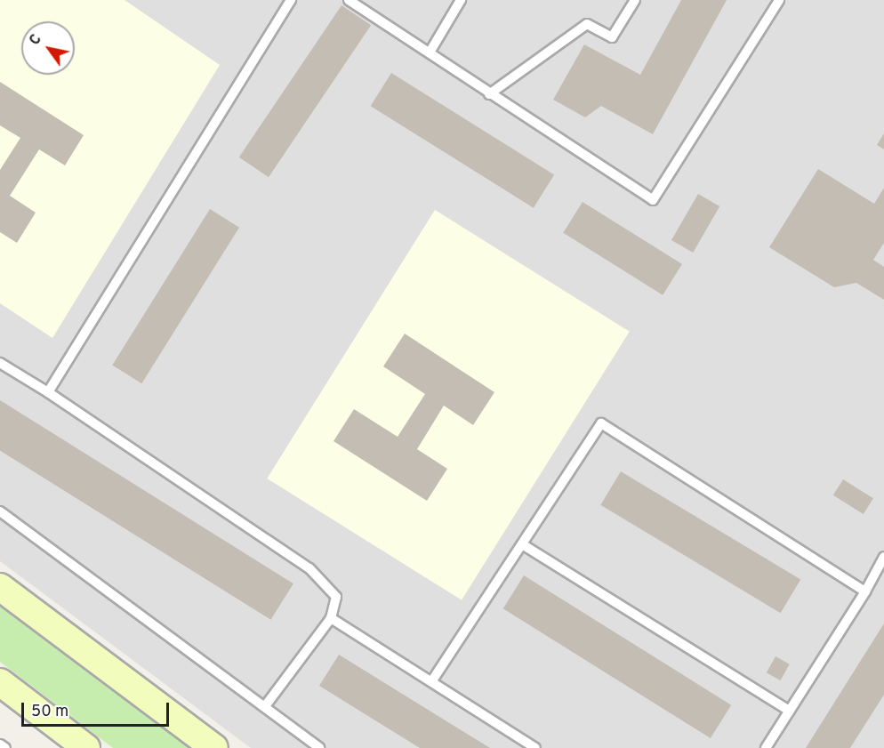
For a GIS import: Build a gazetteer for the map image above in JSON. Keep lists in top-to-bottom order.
{
  "scale_bar": "50 m",
  "north": "top left"
}
